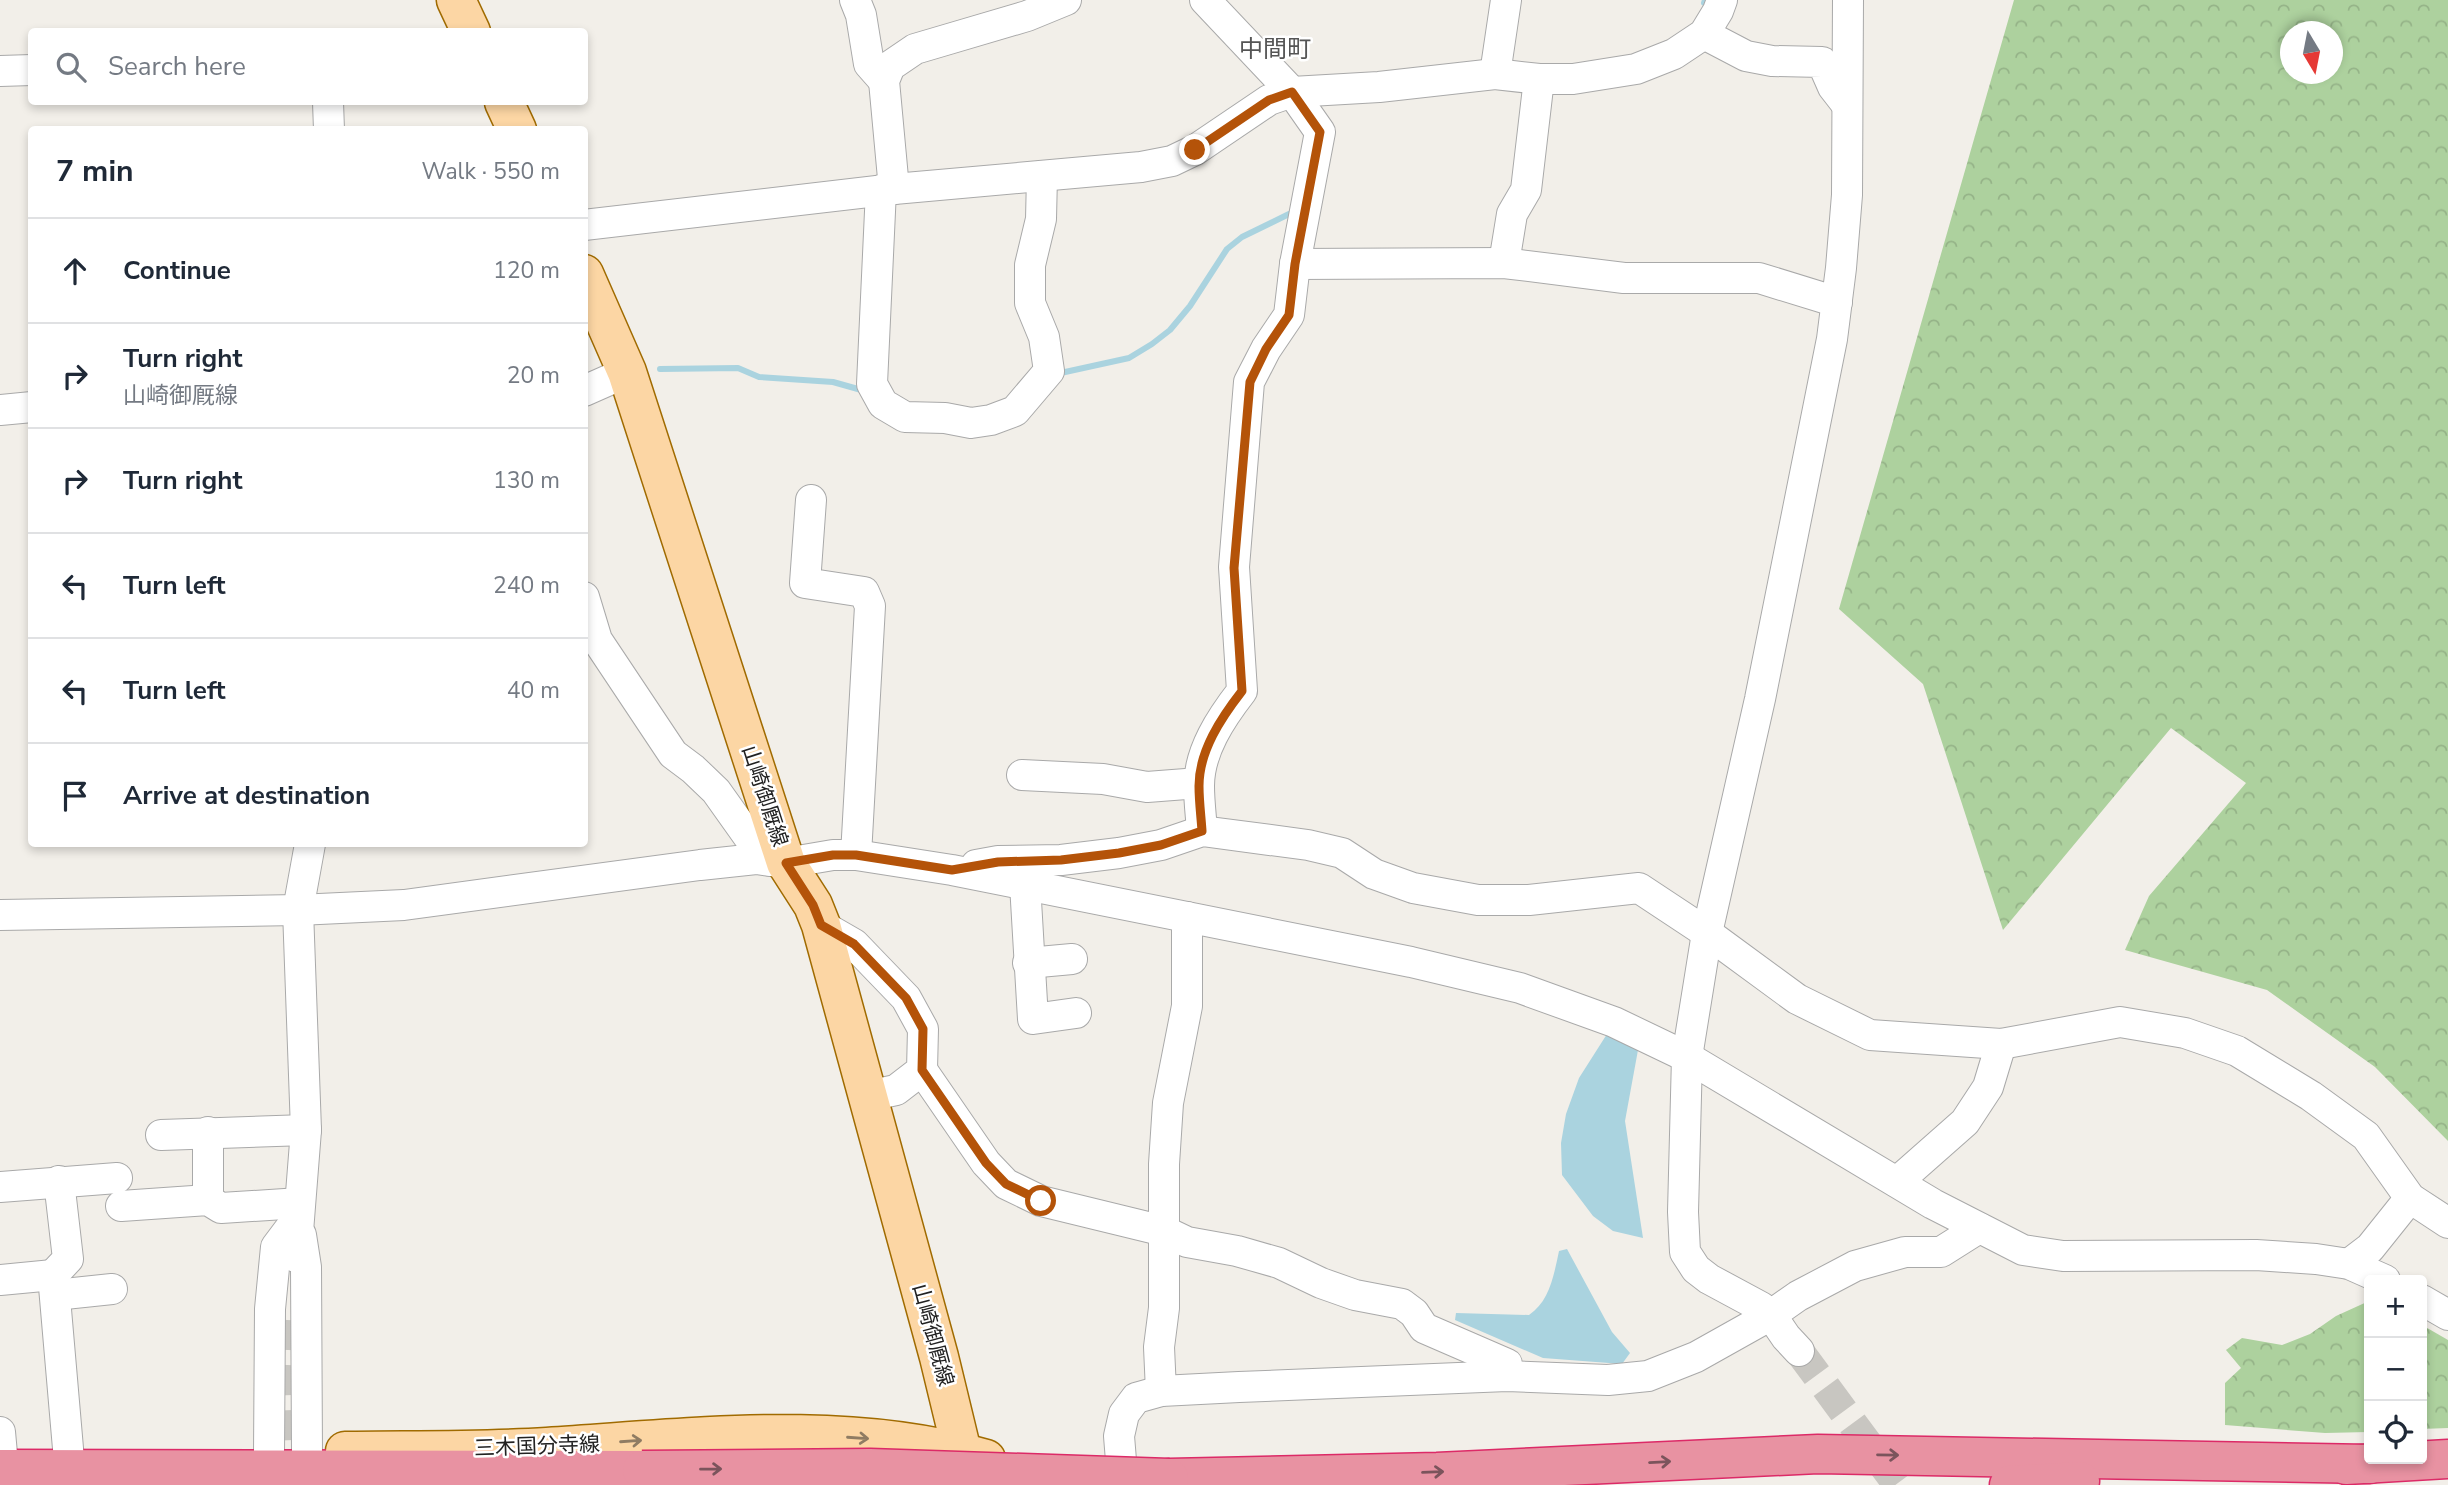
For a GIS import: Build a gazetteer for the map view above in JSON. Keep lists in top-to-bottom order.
{
  "streets": {
    "main road": ["山崎御厩線", "三木国分寺線"]
  },
  "crossings": [
    ["山崎御厩線", "三木国分寺線"]
  ],
  "one_way": ["三木国分寺線"],
  "districts": ["中間町"],
  "north": "bottom",
  "page": {
    "search": "Search here",
    "heading": ["7 min", "Walk · 550 m"],
    "list": [
      ["Continue", "120 m"],
      ["Turn right", "山崎御厩線", "20 m"],
      ["Turn right", "130 m"],
      ["Turn left", "240 m"],
      ["Turn left", "40 m"],
      "Arrive at destination"
    ],
    "map_buttons": ["+", "−"]
  }
}
